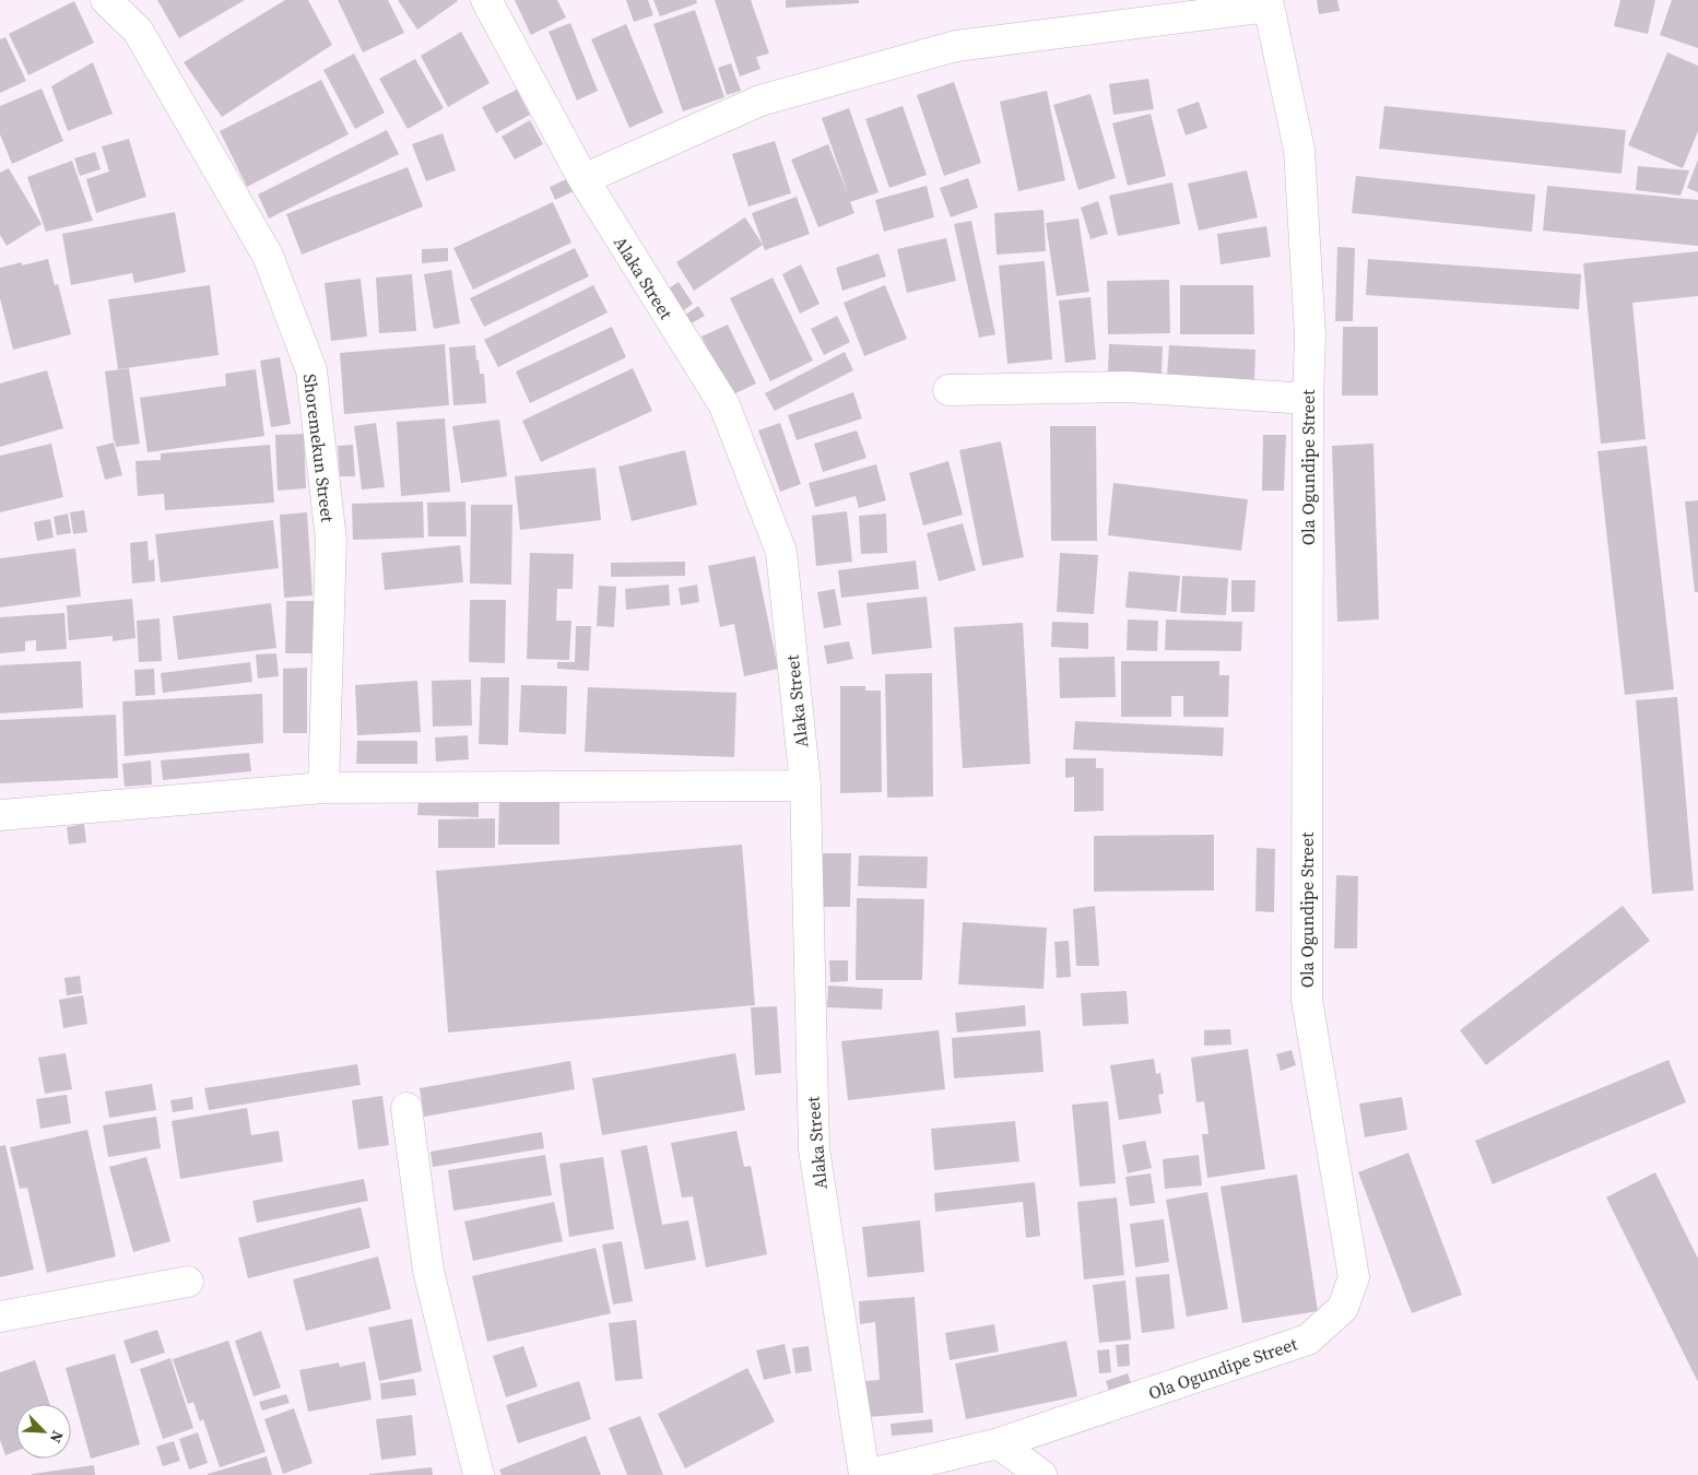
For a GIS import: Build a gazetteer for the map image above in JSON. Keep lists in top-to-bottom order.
{
  "streets": {
    "street": ["Alaka Street", "Shoremekun Street", "Ola Ogundipe Street"]
  },
  "crossings": [
    ["Alaka Street", "Ola Ogundipe Street"]
  ],
  "north": "bottom right"
}
